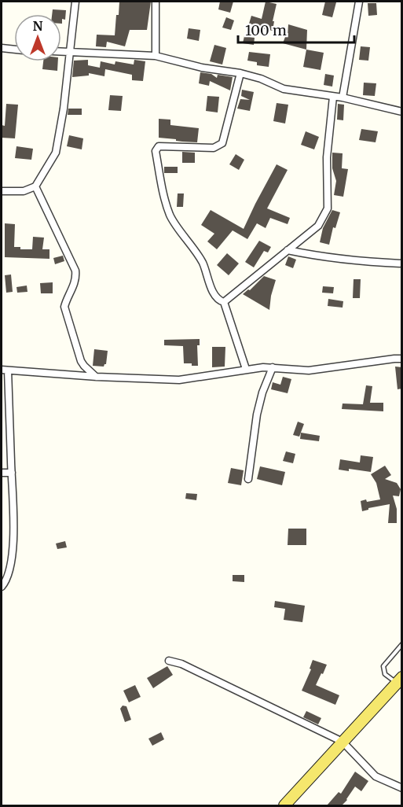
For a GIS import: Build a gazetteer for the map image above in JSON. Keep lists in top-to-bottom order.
{
  "scale_bar": "100 m",
  "north": "top"
}
